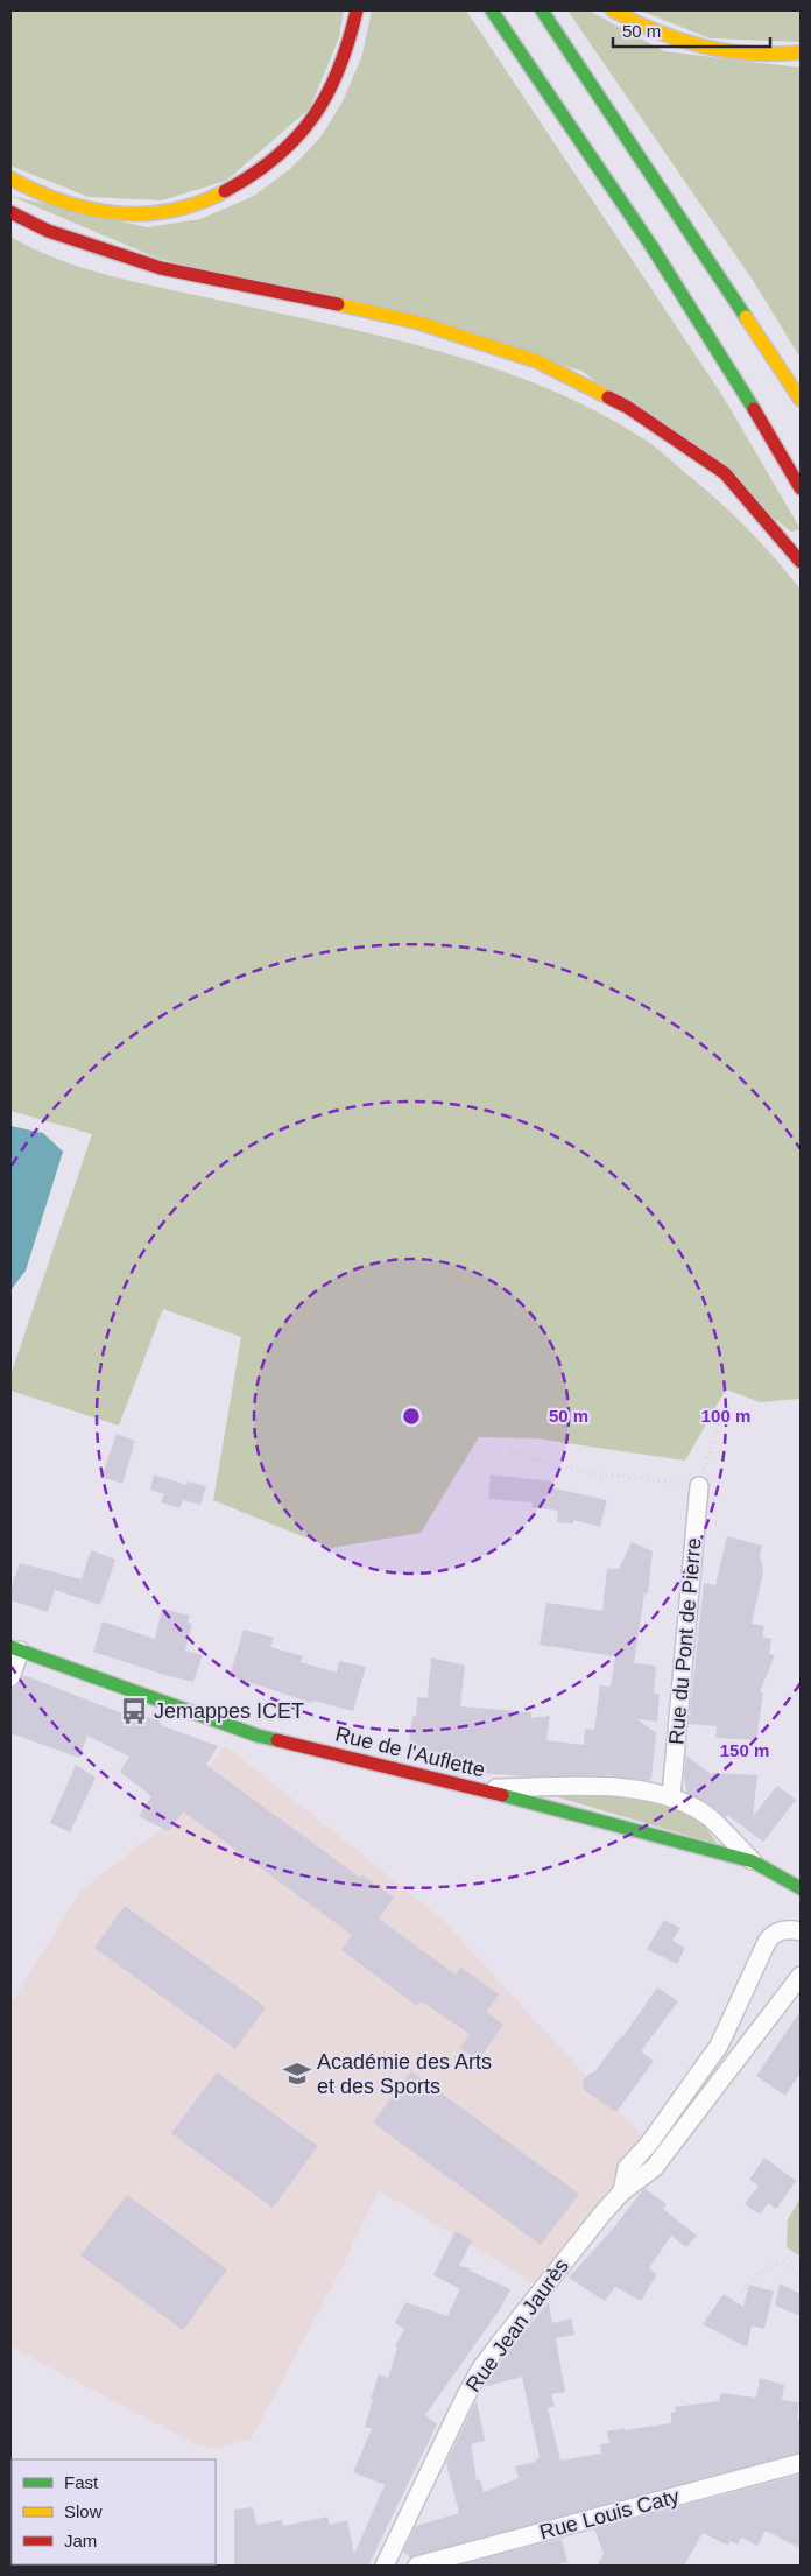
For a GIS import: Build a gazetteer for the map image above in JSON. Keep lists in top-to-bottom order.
{
  "streets": {
    "main road": ["Rue de l'Auflette"],
    "street": ["Rue du Pont de Pierre", "Rue Jean Jaurès", "Rue Louis Caty"]
  },
  "places": {
    "bus stop": ["Jemappes ICET"],
    "school or university": ["Académie des Arts et des Sports"]
  },
  "legend": ["Fast", "Slow", "Jam"],
  "scale_bar": "50 m",
  "rings": ["50 m", "100 m", "150 m"]
}
